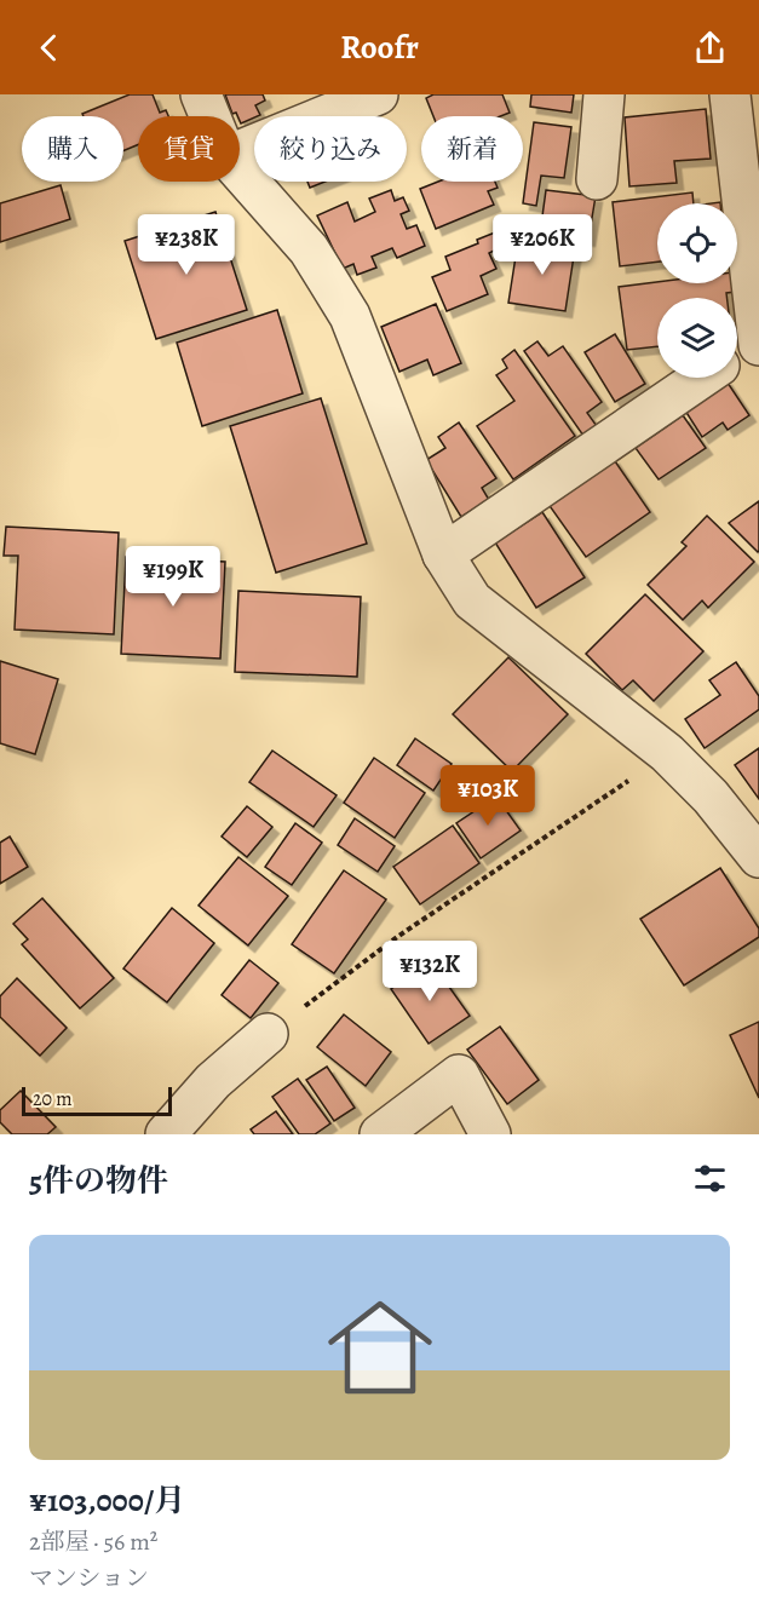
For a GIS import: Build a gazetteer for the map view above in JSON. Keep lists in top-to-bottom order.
{
  "scale_bar": "20 m",
  "page": {
    "header": "Roofr",
    "chip": [
      "購入",
      "賃貸",
      "絞り込み",
      "新着"
    ],
    "price": [
      "¥238K",
      "¥206K",
      "¥199K",
      "¥103K",
      "¥132K"
    ],
    "scale": "20 m",
    "heading": "5件の物件",
    "list": [
      {
        "name": "¥103,000/月",
        "note": "2部屋 · 56 m² · マンション"
      }
    ]
  }
}
